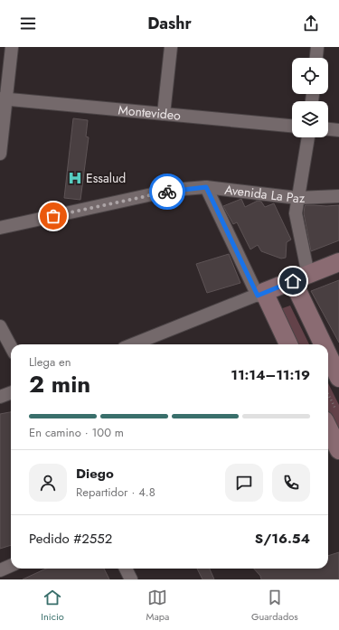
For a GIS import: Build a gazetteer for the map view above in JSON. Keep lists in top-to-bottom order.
{
  "streets": {
    "street": ["Montevideo", "Avenida La Paz"]
  },
  "places": {
    "hospital": ["Essalud"]
  },
  "page": {
    "header": "Dashr",
    "heading": ["2 min", "Llega en", "11:14–11:19"],
    "panel": [
      "Diego",
      "Repartidor · 4.8",
      "Pedido #2552",
      "S/16.54"
    ],
    "bar": "En camino · 100 m",
    "tabs": ["Inicio", "Mapa", "Guardados"]
  }
}
